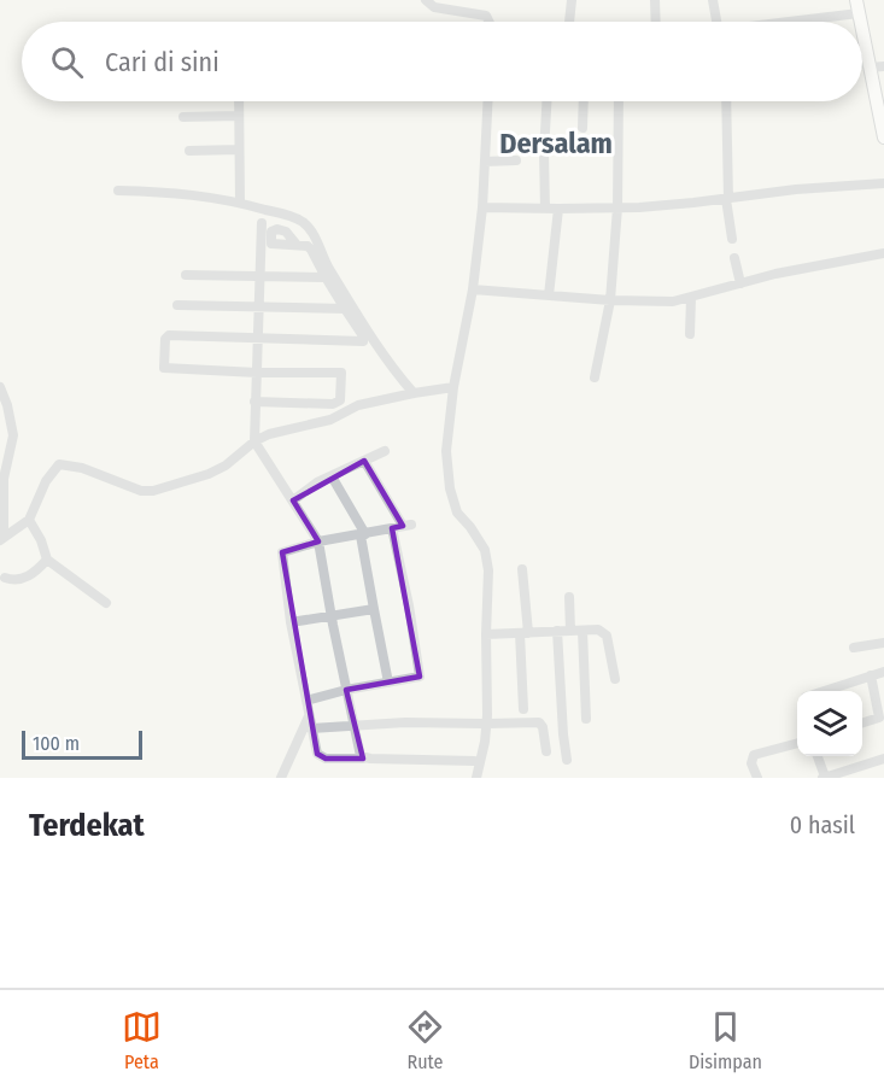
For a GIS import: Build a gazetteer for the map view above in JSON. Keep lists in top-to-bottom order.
{
  "districts": ["Dersalam"],
  "scale_bar": "100 m",
  "page": {
    "search": "Cari di sini",
    "scale": "100 m",
    "heading": ["Terdekat", "0 hasil"],
    "nav": ["Peta", "Rute", "Disimpan"]
  }
}
